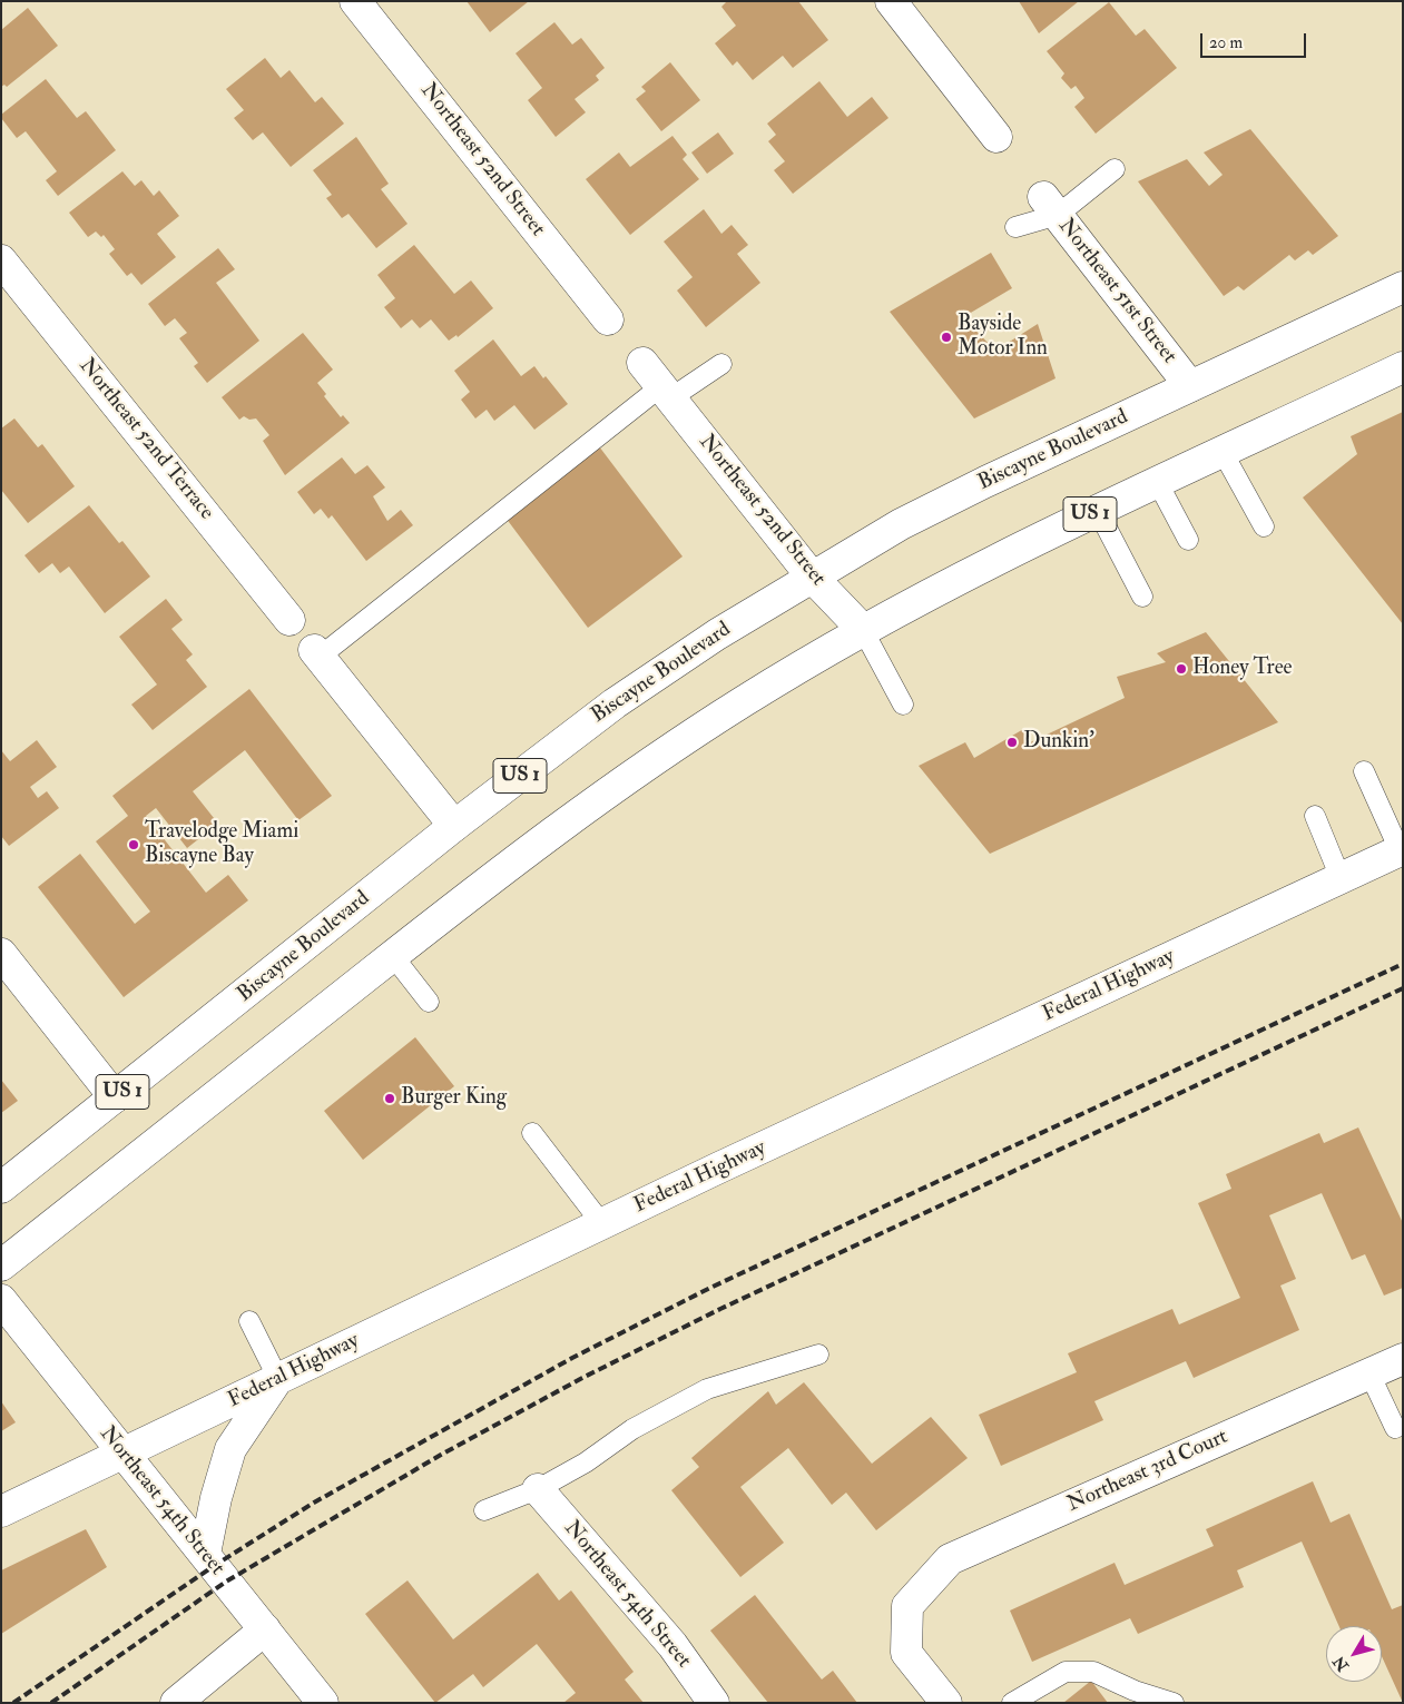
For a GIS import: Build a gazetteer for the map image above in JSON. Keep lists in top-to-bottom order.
{
  "streets": {
    "street": [
      "Northeast 52nd Street",
      "Northeast 51st Street",
      "Northeast 52nd Terrace",
      "Biscayne Boulevard",
      "US 1",
      "Federal Highway",
      "Northeast 3rd Court",
      "Northeast 54th Street"
    ]
  },
  "crossings": [
    ["Northeast 52nd Street", "Biscayne Boulevard"],
    ["Northeast 52nd Street", "US 1"],
    ["Northeast 51st Street", "Biscayne Boulevard"],
    ["Federal Highway", "Northeast 54th Street"]
  ],
  "places": [
    "Bayside Motor Inn",
    "Honey Tree",
    "Dunkin'",
    "Travelodge Miami Biscayne Bay",
    "Burger King"
  ],
  "scale_bar": "20 m",
  "north": "bottom left"
}
